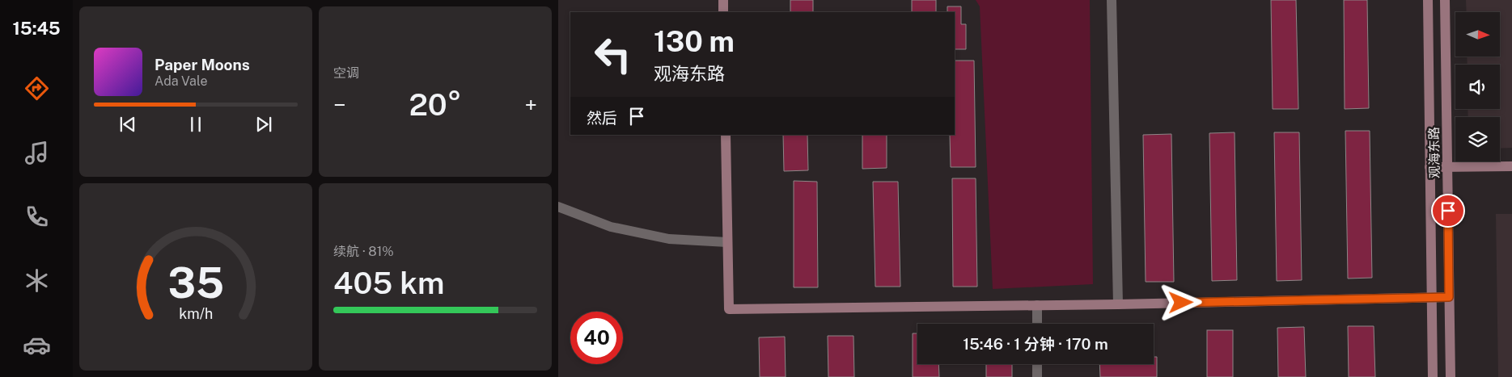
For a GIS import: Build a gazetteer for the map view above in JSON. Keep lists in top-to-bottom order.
{
  "streets": {
    "street": ["观海东路"]
  },
  "north": "right",
  "page": {
    "tabs": "15:45",
    "tile": [
      "空调",
      ["续航 · 81%", "405 km"]
    ],
    "turn": ["130 m", "观海东路"],
    "song": ["Paper Moons", "Ada Vale"],
    "heat": ["−", "20°", "+"],
    "then": "然后",
    "limit": "40",
    "trip": "15:46 · 1 分钟 · 170 m",
    "gauge": ["35", "km/h"]
  }
}
